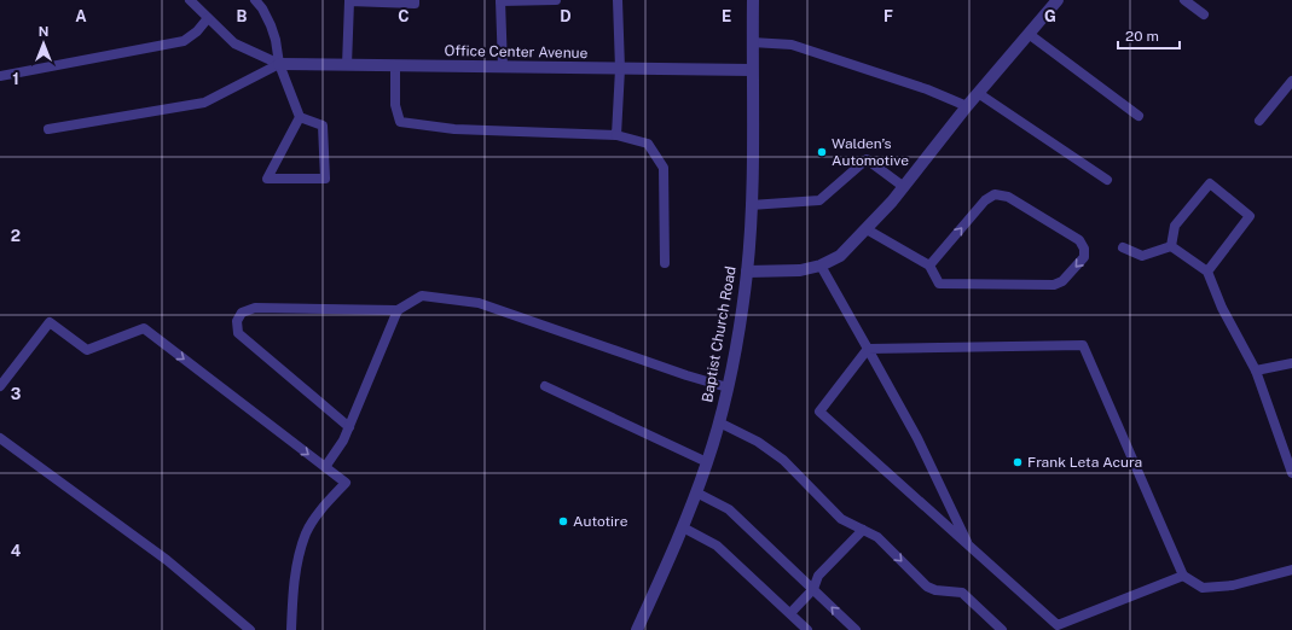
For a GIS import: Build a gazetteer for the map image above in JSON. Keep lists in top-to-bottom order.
{
  "streets": {
    "street": ["Office Center Avenue", "Baptist Church Road"]
  },
  "crossings": [
    ["Office Center Avenue", "Baptist Church Road"]
  ],
  "places": ["Walden’s Automotive", "Frank Leta Acura", "Autotire"],
  "scale_bar": "20 m",
  "north": "top",
  "grid": {
    "columns": [
      "A",
      "B",
      "C",
      "D",
      "E",
      "F",
      "G"
    ],
    "rows": [
      "1",
      "2",
      "3",
      "4"
    ]
  }
}
